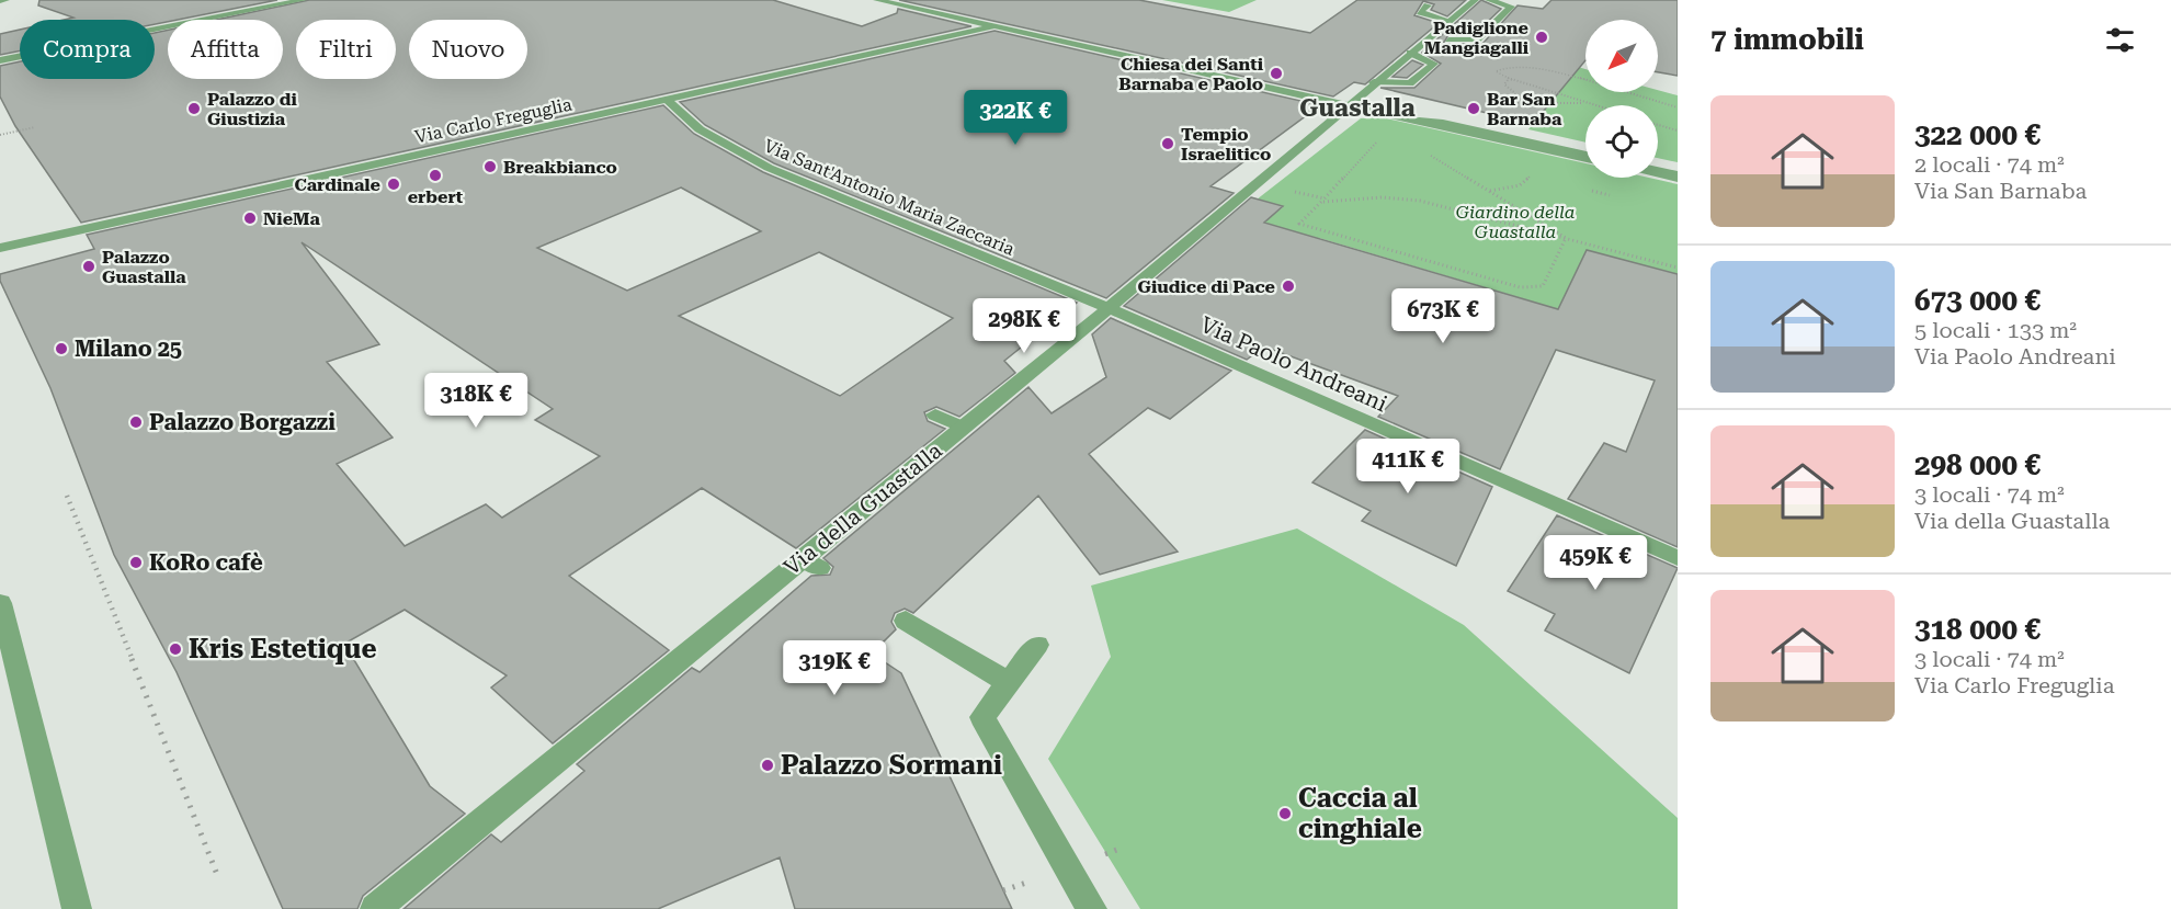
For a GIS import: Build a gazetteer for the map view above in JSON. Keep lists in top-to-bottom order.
{
  "streets": {
    "street": [
      "Via Carlo Freguglia",
      "Via Sant'Antonio Maria Zaccaria",
      "Via Paolo Andreani",
      "Via della Guastalla"
    ]
  },
  "crossings": [
    ["Via Carlo Freguglia", "Via Sant'Antonio Maria Zaccaria"],
    ["Via Sant'Antonio Maria Zaccaria", "Via Paolo Andreani"],
    ["Via Sant'Antonio Maria Zaccaria", "Via della Guastalla"],
    ["Via Paolo Andreani", "Via della Guastalla"]
  ],
  "districts": ["Guastalla"],
  "parks": ["Giardino della Guastalla"],
  "places": [
    "Padiglione Mangiagalli",
    "Chiesa dei Santi Barnaba e Paolo",
    "Palazzo di Giustizia",
    "Bar San Barnaba",
    "Tempio Israelitico",
    "Breakbianco",
    "erbert",
    "Cardinale",
    "NieMa",
    "Palazzo Guastalla",
    "Giudice di Pace",
    "Milano 25",
    "Palazzo Borgazzi",
    "KoRo cafè",
    "Kris Estetique",
    "Palazzo Sormani",
    "Caccia al cinghiale"
  ],
  "north": "bottom left",
  "page": {
    "heading": "7 immobili",
    "chip": [
      "Compra",
      "Affitta",
      "Filtri",
      "Nuovo"
    ],
    "list": [
      {
        "name": "322 000 €",
        "note": "2 locali · 74 m² · Via San Barnaba"
      },
      {
        "name": "673 000 €",
        "note": "5 locali · 133 m² · Via Paolo Andreani"
      },
      {
        "name": "298 000 €",
        "note": "3 locali · 74 m² · Via della Guastalla"
      },
      {
        "name": "318 000 €",
        "note": "3 locali · 74 m² · Via Carlo Freguglia"
      }
    ],
    "price": [
      "322K €",
      "673K €",
      "298K €",
      "318K €",
      "411K €",
      "459K €",
      "319K €"
    ]
  }
}
